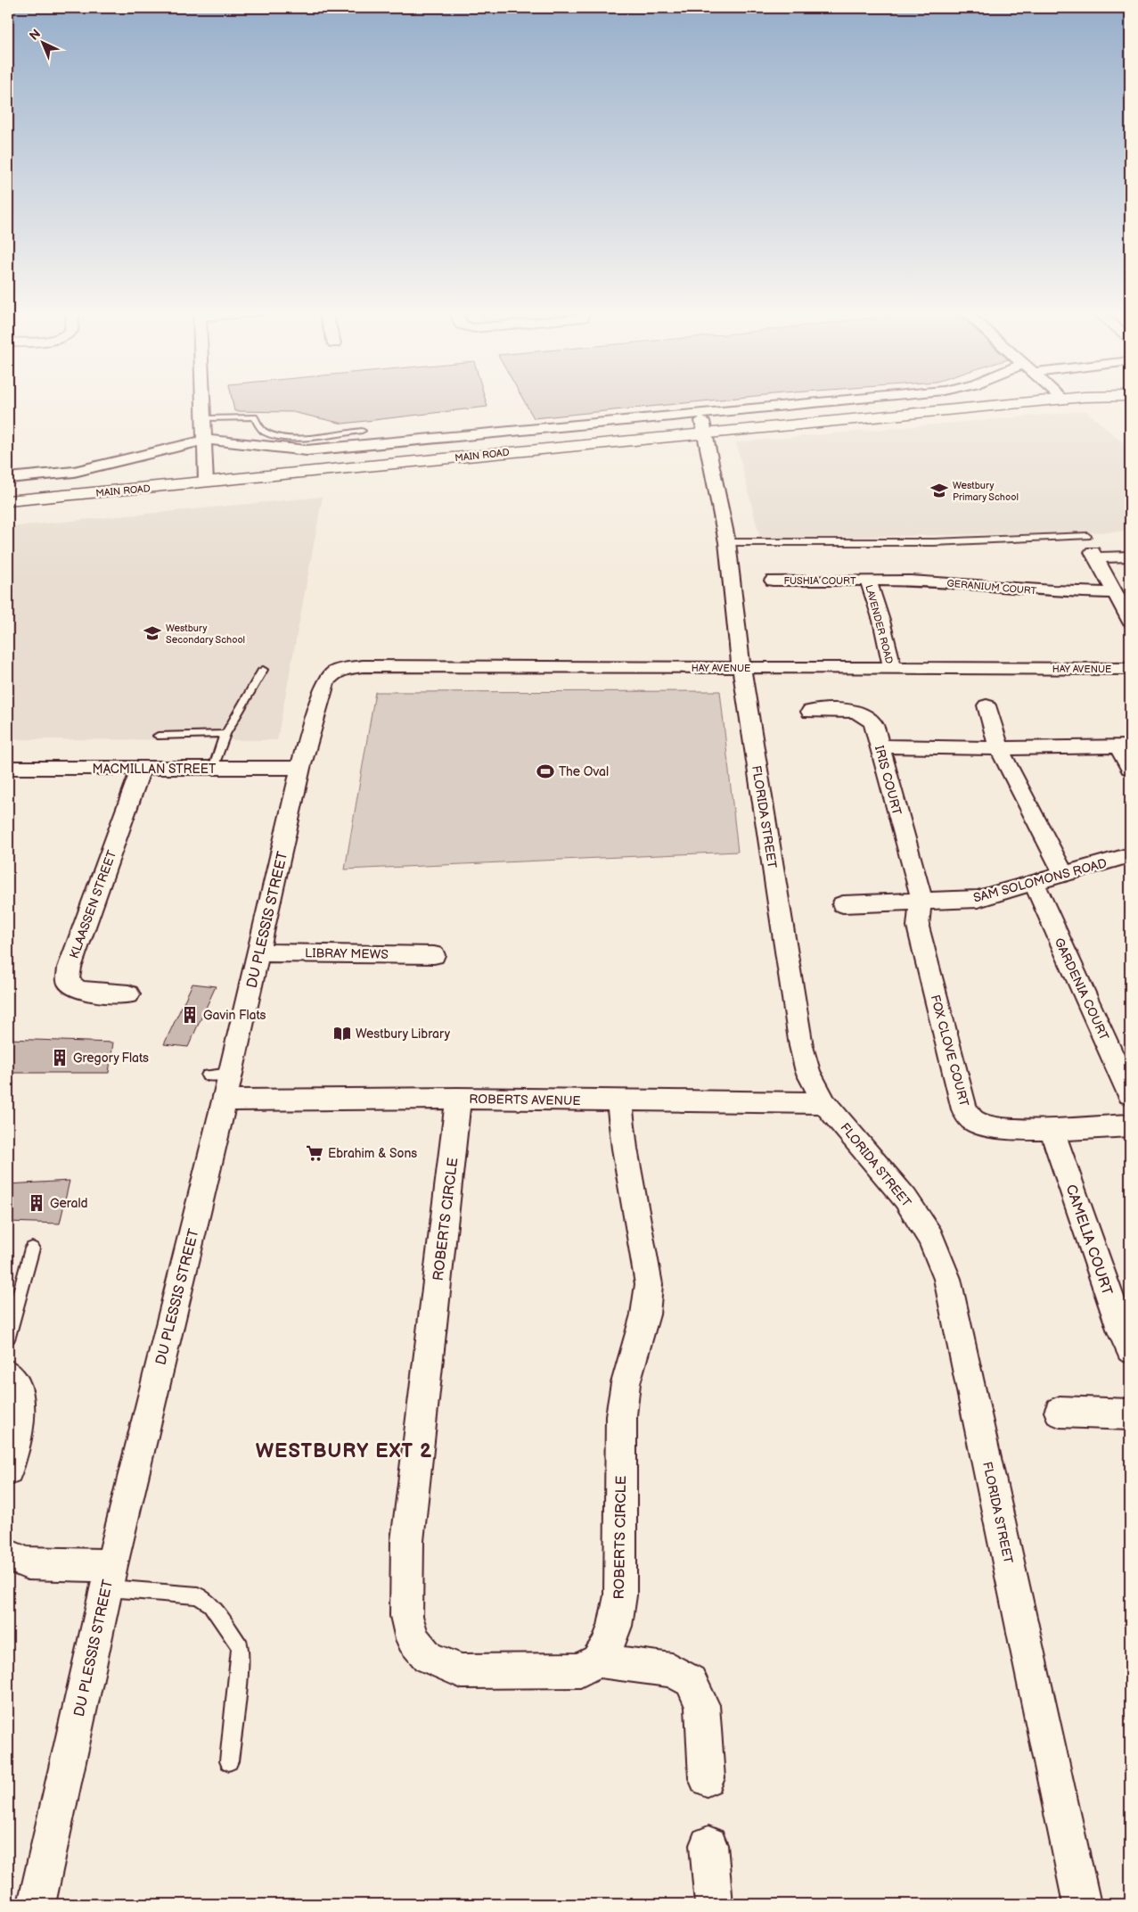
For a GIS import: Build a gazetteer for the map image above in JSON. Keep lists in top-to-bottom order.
{
  "streets": {
    "main road": ["MAIN ROAD"],
    "street": [
      "FUSHIA COURT",
      "GERANIUM COURT",
      "LAVENDER ROAD",
      "HAY AVENUE",
      "MACMILLAN STREET",
      "IRIS COURT",
      "FLORIDA STREET",
      "SAM SOLOMONS ROAD",
      "KLAASSEN STREET",
      "DU PLESSIS STREET",
      "LIBRAY MEWS",
      "GARDENIA COURT",
      "FOX CLOVE COURT",
      "ROBERTS AVENUE",
      "ROBERTS CIRCLE",
      "CAMELIA COURT"
    ]
  },
  "crossings": [
    ["MAIN ROAD", "FLORIDA STREET"],
    ["FUSHIA COURT", "GERANIUM COURT"],
    ["FUSHIA COURT", "LAVENDER ROAD"],
    ["GERANIUM COURT", "LAVENDER ROAD"],
    ["LAVENDER ROAD", "HAY AVENUE"],
    ["HAY AVENUE", "FLORIDA STREET"],
    ["HAY AVENUE", "DU PLESSIS STREET"],
    ["MACMILLAN STREET", "KLAASSEN STREET"],
    ["MACMILLAN STREET", "DU PLESSIS STREET"],
    ["IRIS COURT", "SAM SOLOMONS ROAD"],
    ["IRIS COURT", "FOX CLOVE COURT"],
    ["FLORIDA STREET", "ROBERTS AVENUE"],
    ["SAM SOLOMONS ROAD", "GARDENIA COURT"],
    ["SAM SOLOMONS ROAD", "FOX CLOVE COURT"],
    ["DU PLESSIS STREET", "LIBRAY MEWS"],
    ["DU PLESSIS STREET", "ROBERTS AVENUE"],
    ["FOX CLOVE COURT", "CAMELIA COURT"],
    ["ROBERTS AVENUE", "ROBERTS CIRCLE"]
  ],
  "districts": ["WESTBURY EXT 2"],
  "places": {
    "school or university": ["Westbury Primary School", "Westbury Secondary School"],
    "sports": ["The Oval"],
    "building": ["Gavin Flats", "Gregory Flats", "Gerald"],
    "library": ["Westbury Library"],
    "supermarket": ["Ebrahim & Sons"]
  },
  "north": "top left"
}
